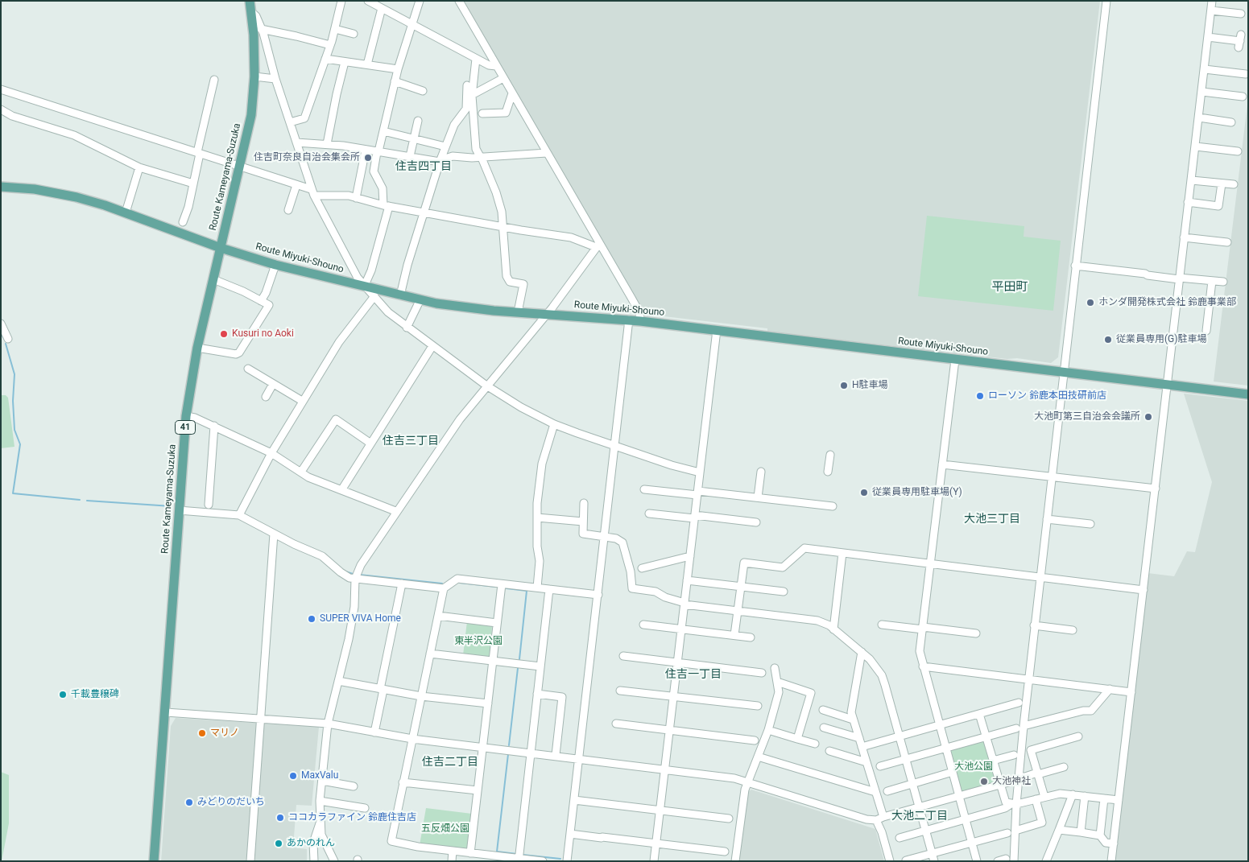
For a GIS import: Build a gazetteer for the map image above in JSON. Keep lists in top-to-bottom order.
{
  "streets": {
    "main road": ["Route Kameyama-Suzuka", "Route Miyuki-Shouno", "41"]
  },
  "crossings": [
    ["Route Kameyama-Suzuka", "Route Miyuki-Shouno"]
  ],
  "districts": [
    "住吉四丁目",
    "平田町",
    "住吉三丁目",
    "大池三丁目",
    "住吉一丁目",
    "住吉二丁目",
    "大池二丁目"
  ],
  "parks": ["東半沢公園", "大池公園", "五反畑公園"],
  "places": [
    "住吉町奈良自治会集会所",
    "ホンダ開発株式会社 鈴鹿事業部",
    "Kusuri no Aoki",
    "従業員専用(G)駐車場",
    "H駐車場",
    "ローソン 鈴鹿本田技研前店",
    "大池町第三自治会会議所",
    "従業員専用駐車場(Y)",
    "SUPER VIVA Home",
    "千載豊穣碑",
    "マリノ",
    "MaxValu",
    "大池神社",
    "みどりのだいち",
    "ココカラファイン 鈴鹿住吉店",
    "あかのれん"
  ]
}
